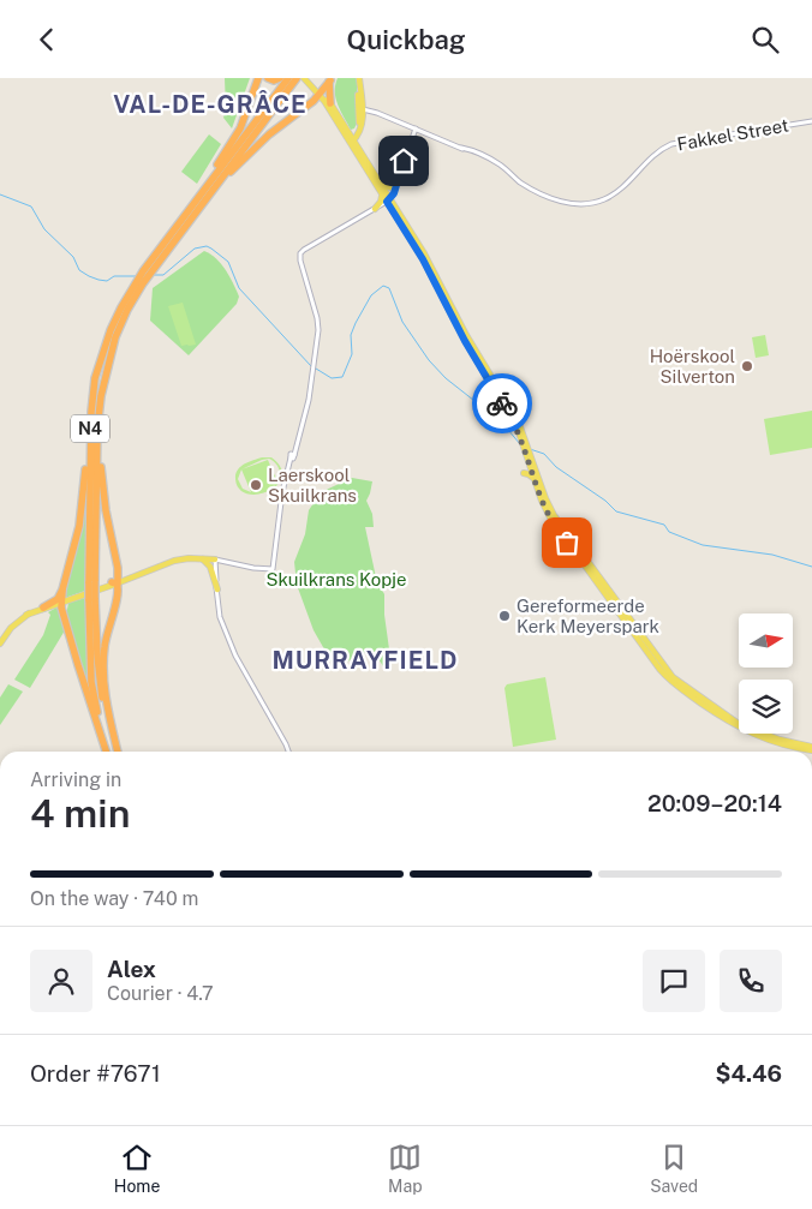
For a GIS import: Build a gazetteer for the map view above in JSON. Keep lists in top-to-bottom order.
{
  "streets": {
    "highway": ["N4"],
    "street": ["Fakkel Street"]
  },
  "districts": ["VAL-DE-GRÂCE", "MURRAYFIELD"],
  "parks": ["Skuilkrans Kopje"],
  "places": ["Hoërskool Silverton", "Laerskool Skuilkrans", "Gereformeerde Kerk Meyerspark"],
  "north": "right",
  "page": {
    "header": "Quickbag",
    "heading": ["4 min", "Arriving in", "20:09–20:14"],
    "panel": [
      "Alex",
      "Courier · 4.7",
      "Order #7671",
      "$4.46"
    ],
    "bar": "On the way · 740 m",
    "tabs": ["Home", "Map", "Saved"]
  }
}
